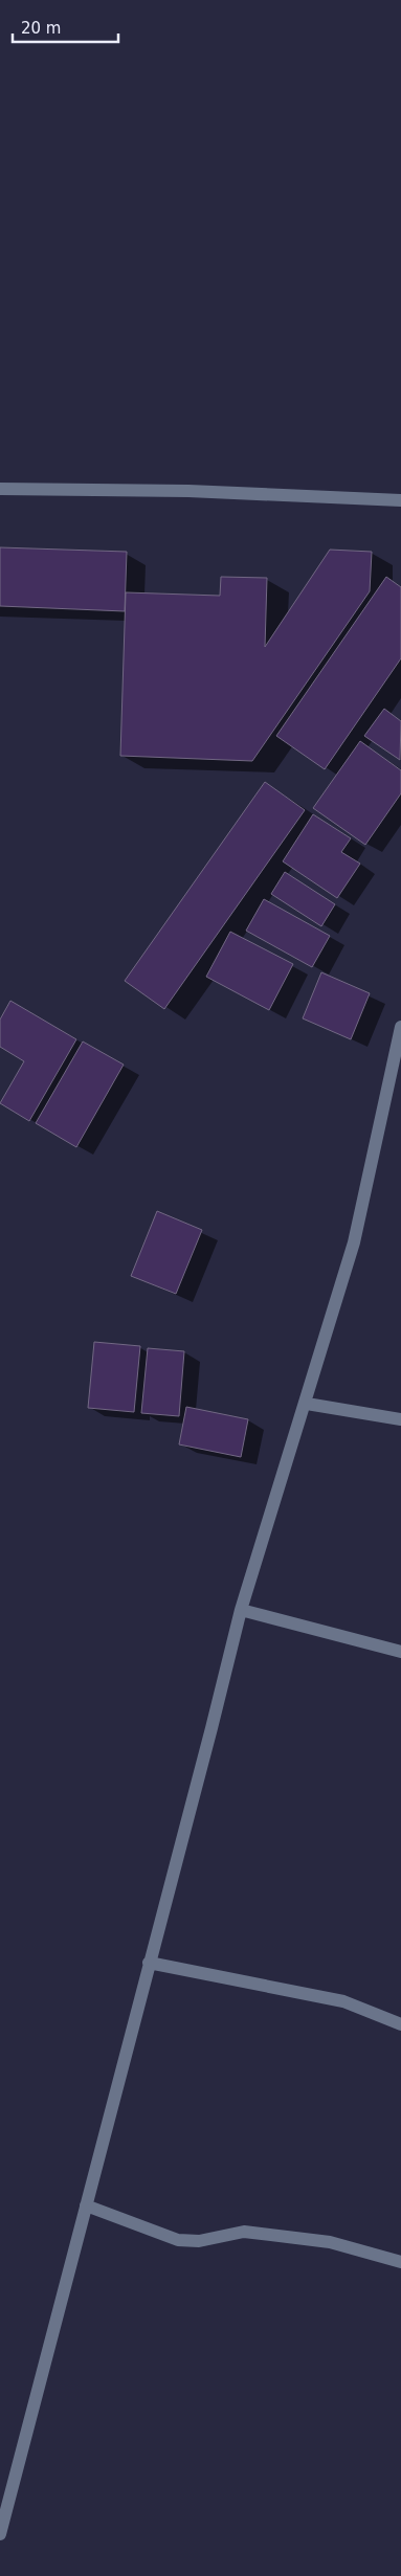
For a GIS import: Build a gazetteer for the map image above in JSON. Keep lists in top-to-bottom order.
{
  "scale_bar": "20 m"
}
